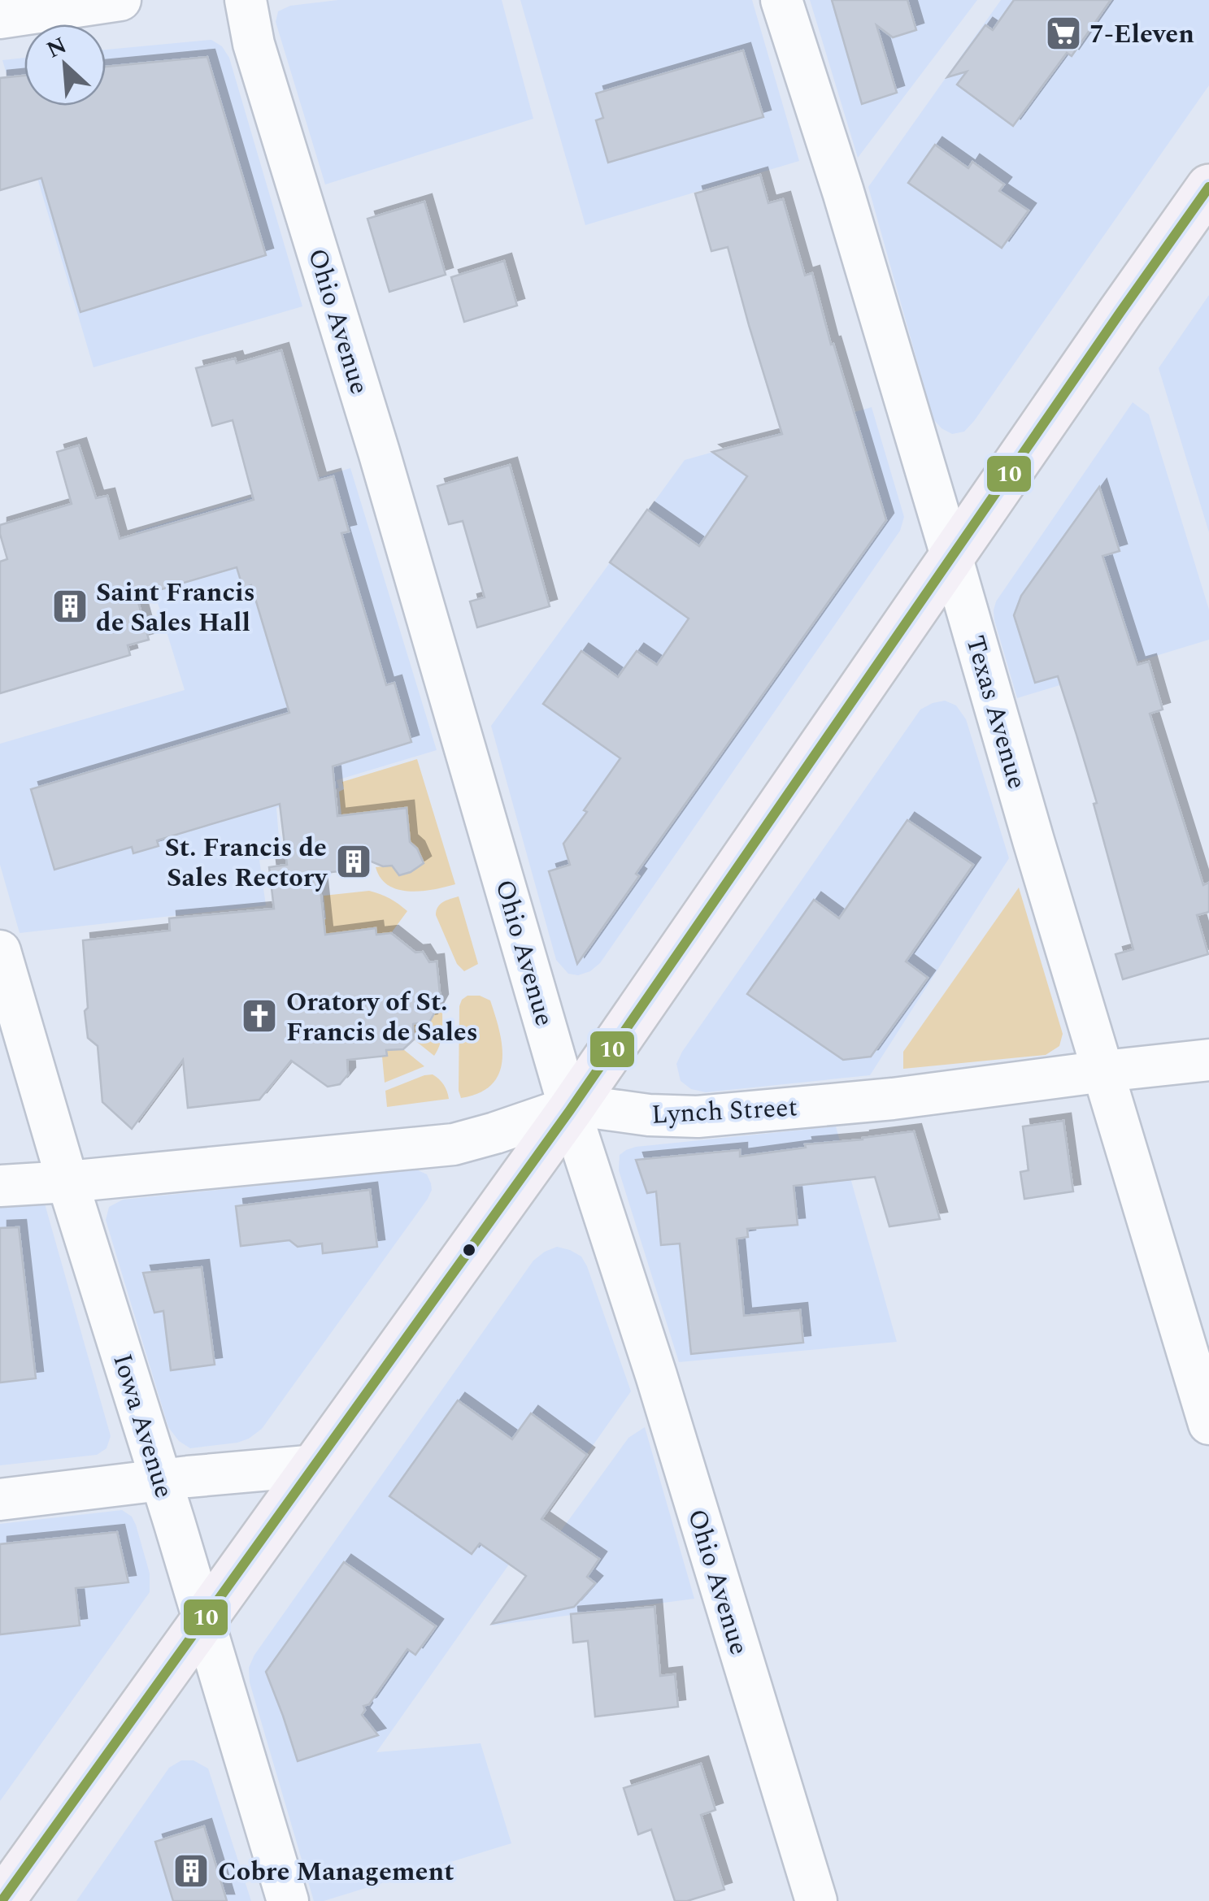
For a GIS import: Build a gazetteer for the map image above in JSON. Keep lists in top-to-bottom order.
{
  "streets": {
    "street": [
      "Ohio Avenue",
      "Texas Avenue",
      "Lynch Street",
      "Iowa Avenue"
    ]
  },
  "crossings": [
    ["Ohio Avenue", "Lynch Street"],
    ["Texas Avenue", "Lynch Street"],
    ["Lynch Street", "Iowa Avenue"]
  ],
  "places": {
    "supermarket": ["7-Eleven"],
    "building": ["Saint Francis de Sales Hall", "St. Francis de Sales Rectory", "Cobre Management"],
    "church": ["Oratory of St. Francis de Sales"]
  },
  "lines": ["transit line 10"],
  "north": "top left"
}
